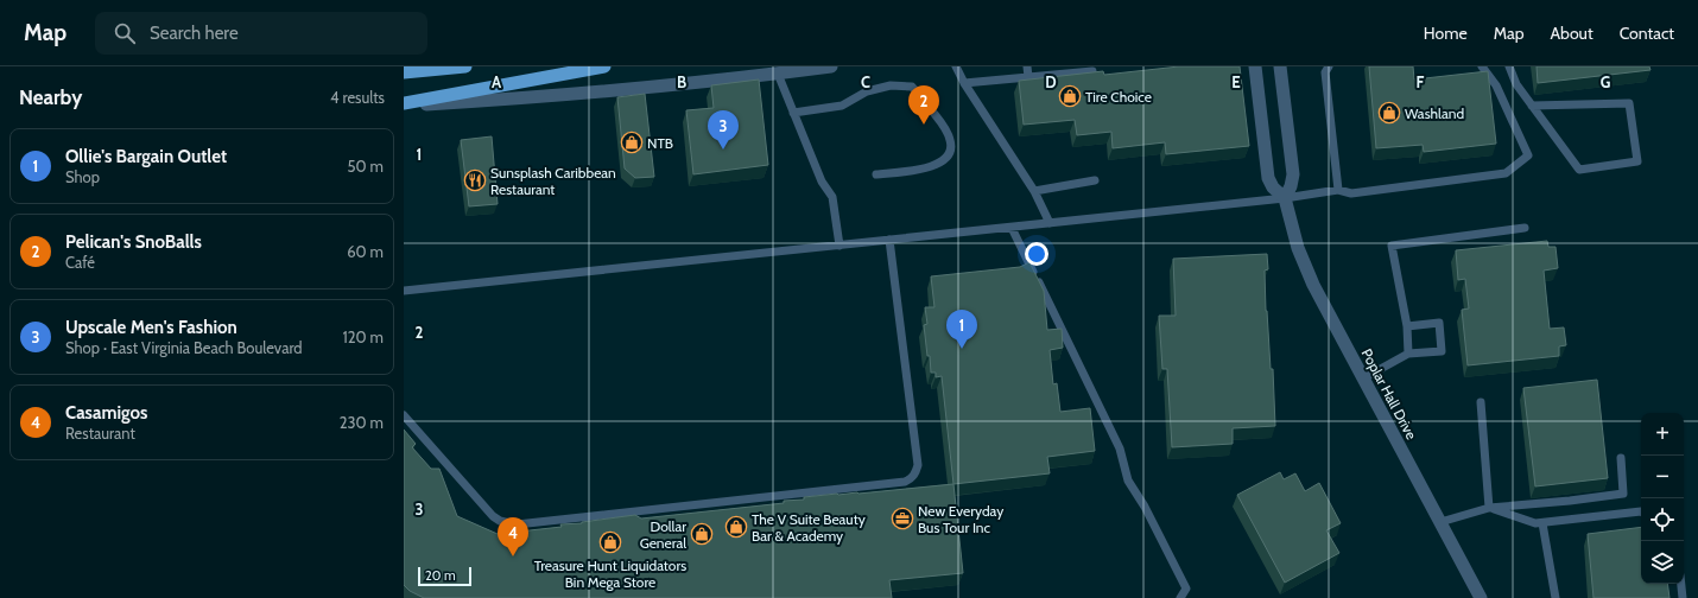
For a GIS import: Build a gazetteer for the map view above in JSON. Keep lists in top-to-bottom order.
{
  "streets": {
    "street": ["Poplar Hall Drive"]
  },
  "places": {
    "shop": [
      "Tire Choice",
      "Washland",
      "NTB",
      "The V Suite Beauty Bar & Academy",
      "Dollar General",
      "Treasure Hunt Liquidators Bin Mega Store"
    ],
    "restaurant": ["Sunsplash Caribbean Restaurant"],
    "office": ["New Everyday Bus Tour Inc"]
  },
  "scale_bar": "20 m",
  "page": {
    "header": "Map",
    "search": "Search here",
    "nav": [
      "Home",
      "Map",
      "About",
      "Contact"
    ],
    "heading": ["Nearby", "4 results"],
    "pins": [
      "2",
      "3",
      "1",
      "4"
    ],
    "list": [
      {
        "mark": "1",
        "name": "Ollie's Bargain Outlet",
        "note": "Shop",
        "value": "50 m"
      },
      {
        "mark": "2",
        "name": "Pelican's SnoBalls",
        "note": "Café",
        "value": "60 m"
      },
      {
        "mark": "3",
        "name": "Upscale Men's Fashion",
        "note": "Shop · East Virginia Beach Boulevard",
        "value": "120 m"
      },
      {
        "mark": "4",
        "name": "Casamigos",
        "note": "Restaurant",
        "value": "230 m"
      }
    ],
    "map_buttons": ["+", "−"],
    "scale": "20 m"
  },
  "grid": {
    "columns": [
      "A",
      "B",
      "C",
      "D",
      "E",
      "F",
      "G"
    ],
    "rows": ["1", "2", "3"]
  }
}
